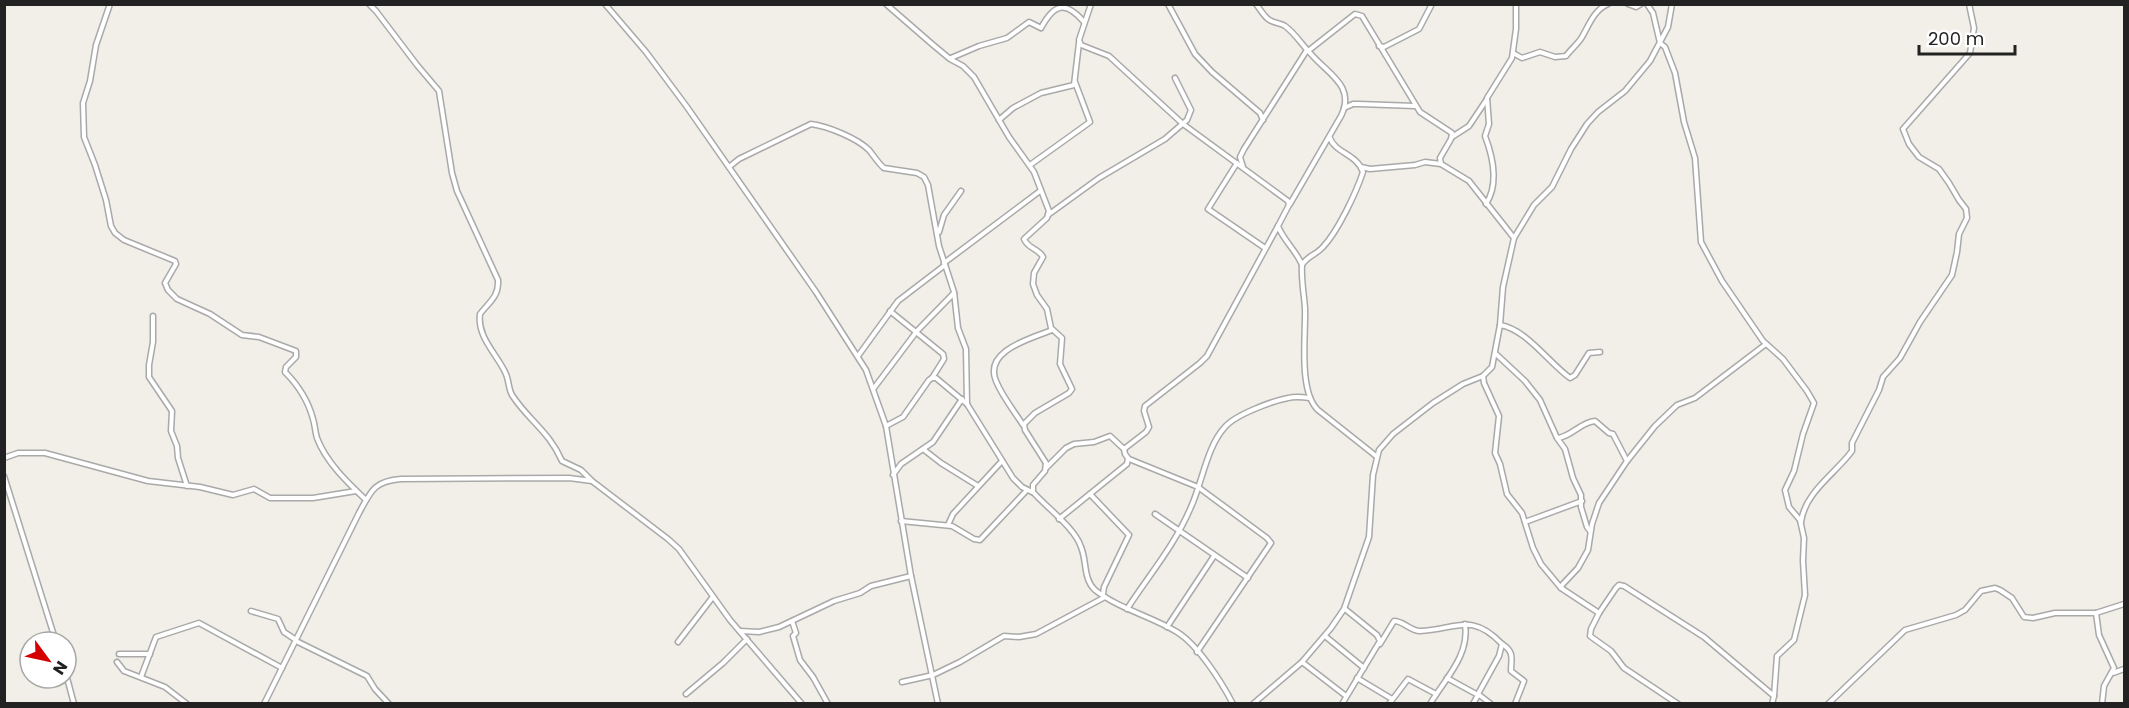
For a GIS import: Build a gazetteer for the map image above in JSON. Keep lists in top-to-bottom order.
{
  "scale_bar": "200 m",
  "north": "bottom right"
}
